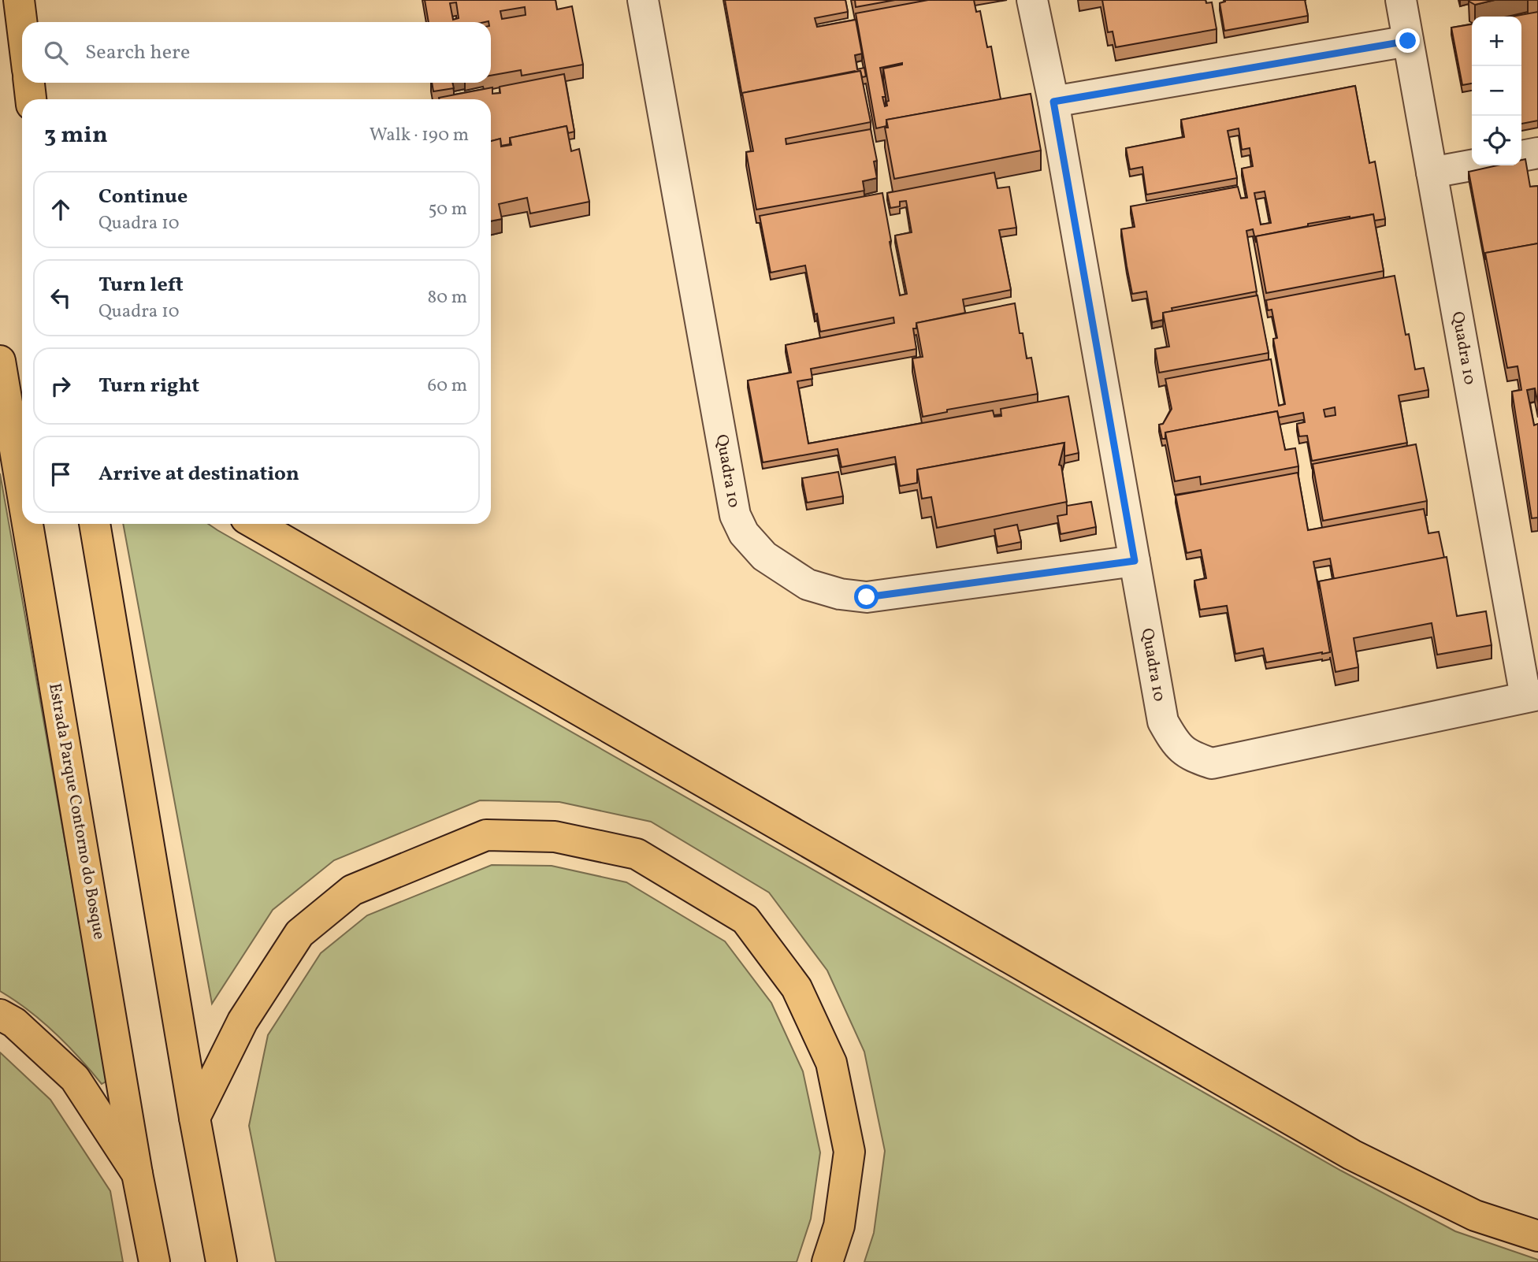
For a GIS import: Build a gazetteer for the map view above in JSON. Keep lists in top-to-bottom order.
{
  "streets": {
    "main road": ["Estrada Parque Contorno do Bosque"],
    "street": ["Quadra 10"]
  },
  "page": {
    "map_buttons": ["+", "−"],
    "search": "Search here",
    "heading": ["3 min", "Walk · 190 m"],
    "list": [
      ["Continue", "Quadra 10", "50 m"],
      ["Turn left", "Quadra 10", "80 m"],
      ["Turn right", "60 m"],
      "Arrive at destination"
    ]
  }
}
